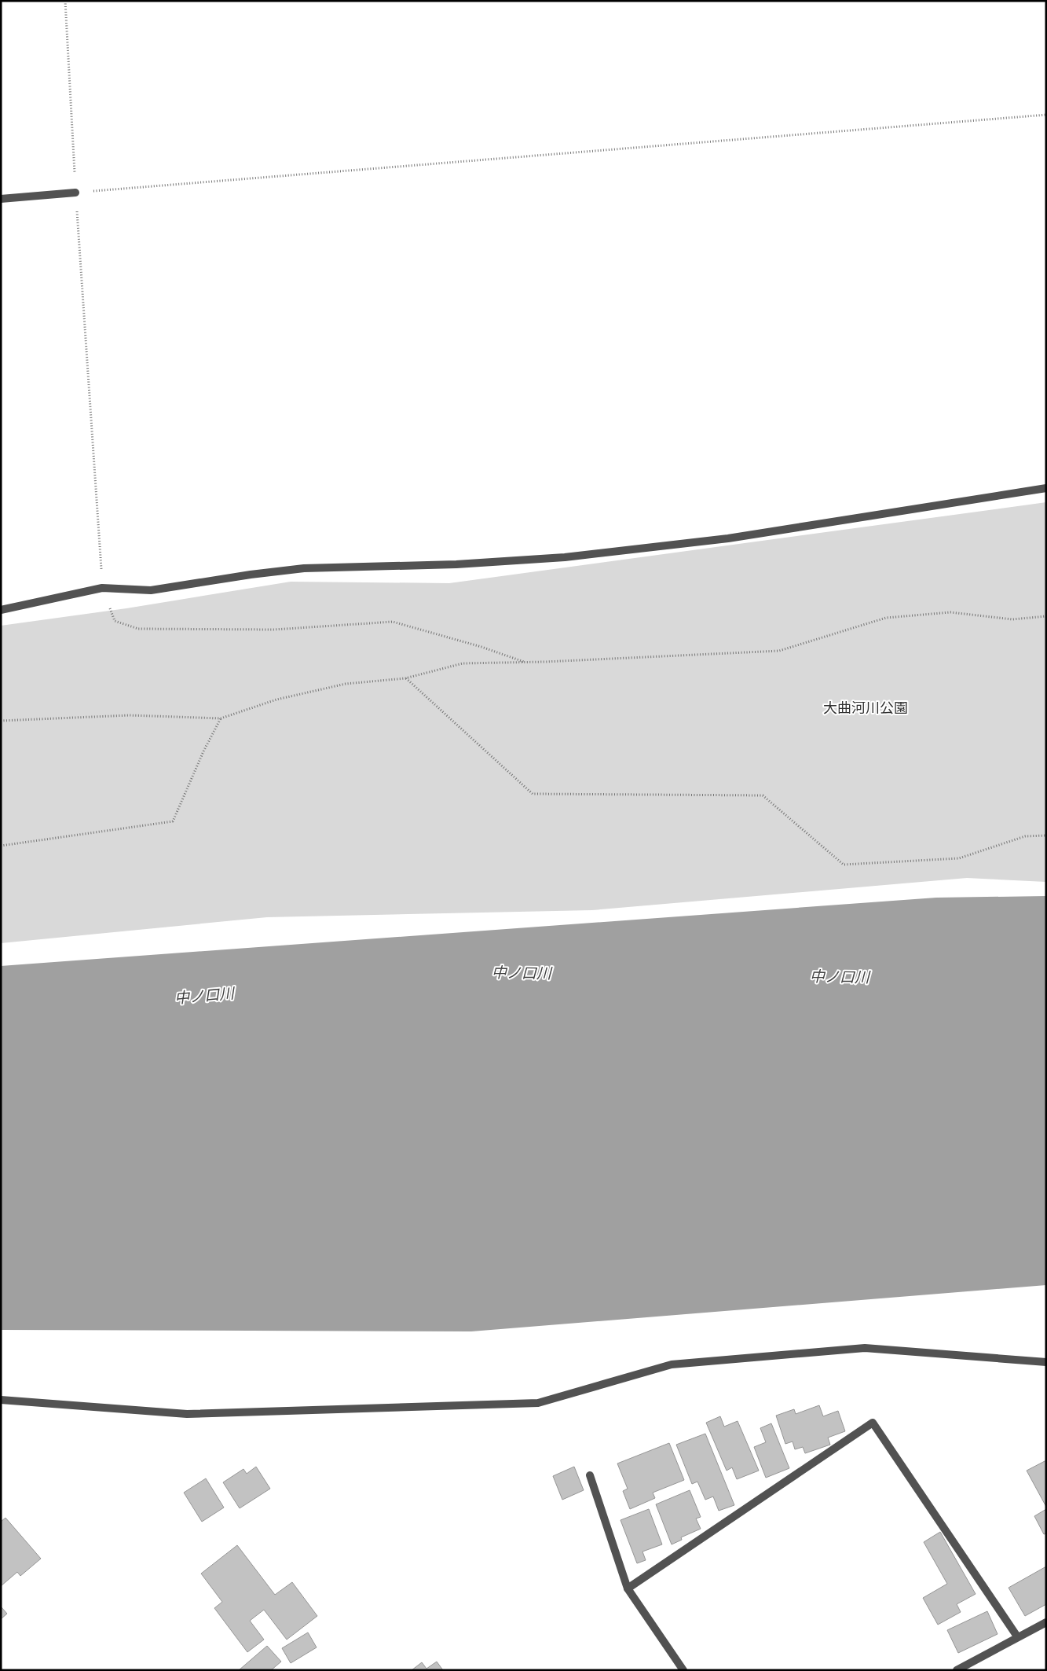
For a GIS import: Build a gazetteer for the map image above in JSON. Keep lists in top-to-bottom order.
{
  "water": ["中ノ口川"],
  "parks": ["大曲河川公園"]
}
